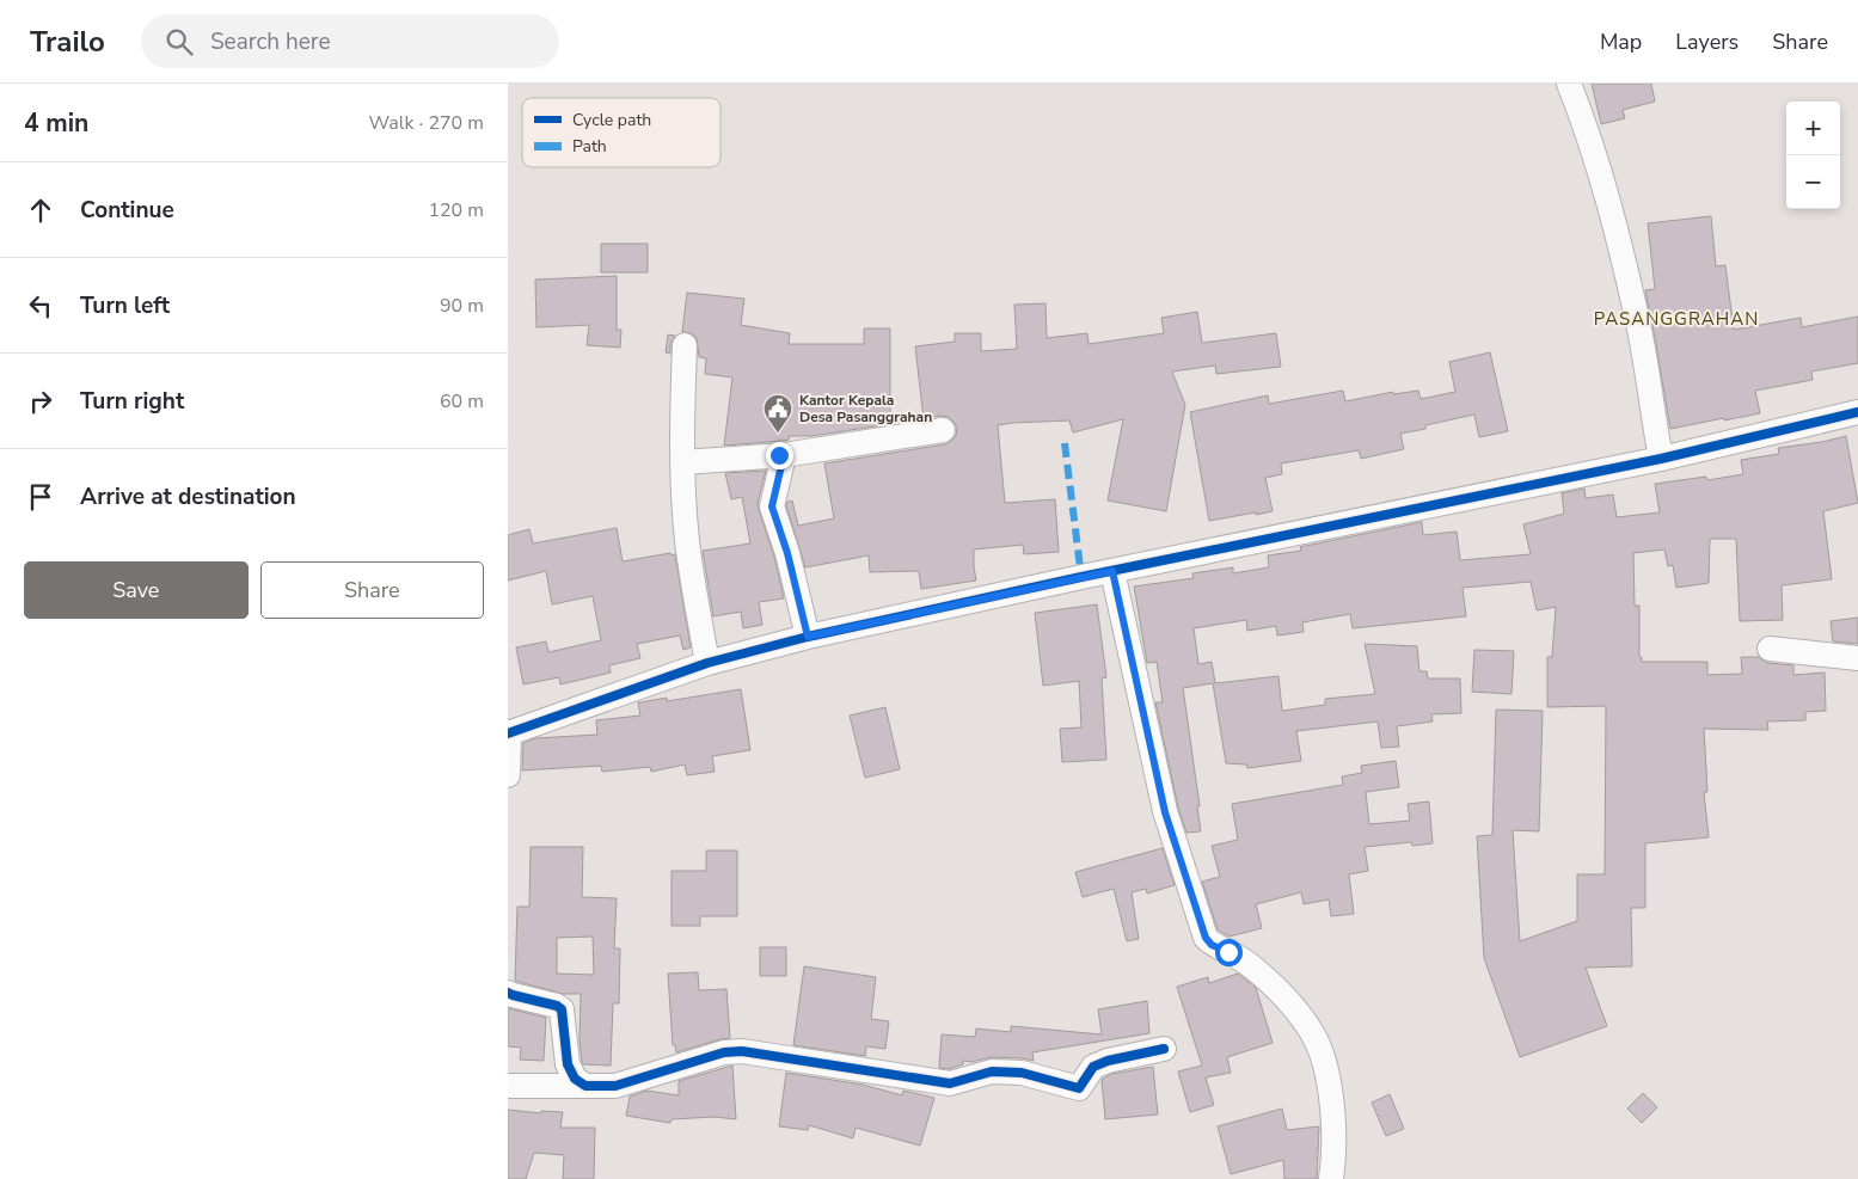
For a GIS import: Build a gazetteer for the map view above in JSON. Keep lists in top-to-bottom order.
{
  "districts": ["PASANGGRAHAN"],
  "places": {
    "public building": ["Kantor Kepala Desa Pasanggrahan"]
  },
  "legend": ["Cycle path", "Path"],
  "page": {
    "header": "Trailo",
    "search": "Search here",
    "nav": ["Map", "Layers", "Share"],
    "heading": ["4 min", "Walk · 270 m"],
    "map_buttons": ["+", "−"],
    "list": [
      ["Continue", "120 m"],
      ["Turn left", "90 m"],
      ["Turn right", "60 m"],
      "Arrive at destination"
    ],
    "buttons": ["Save", "Share"]
  }
}
